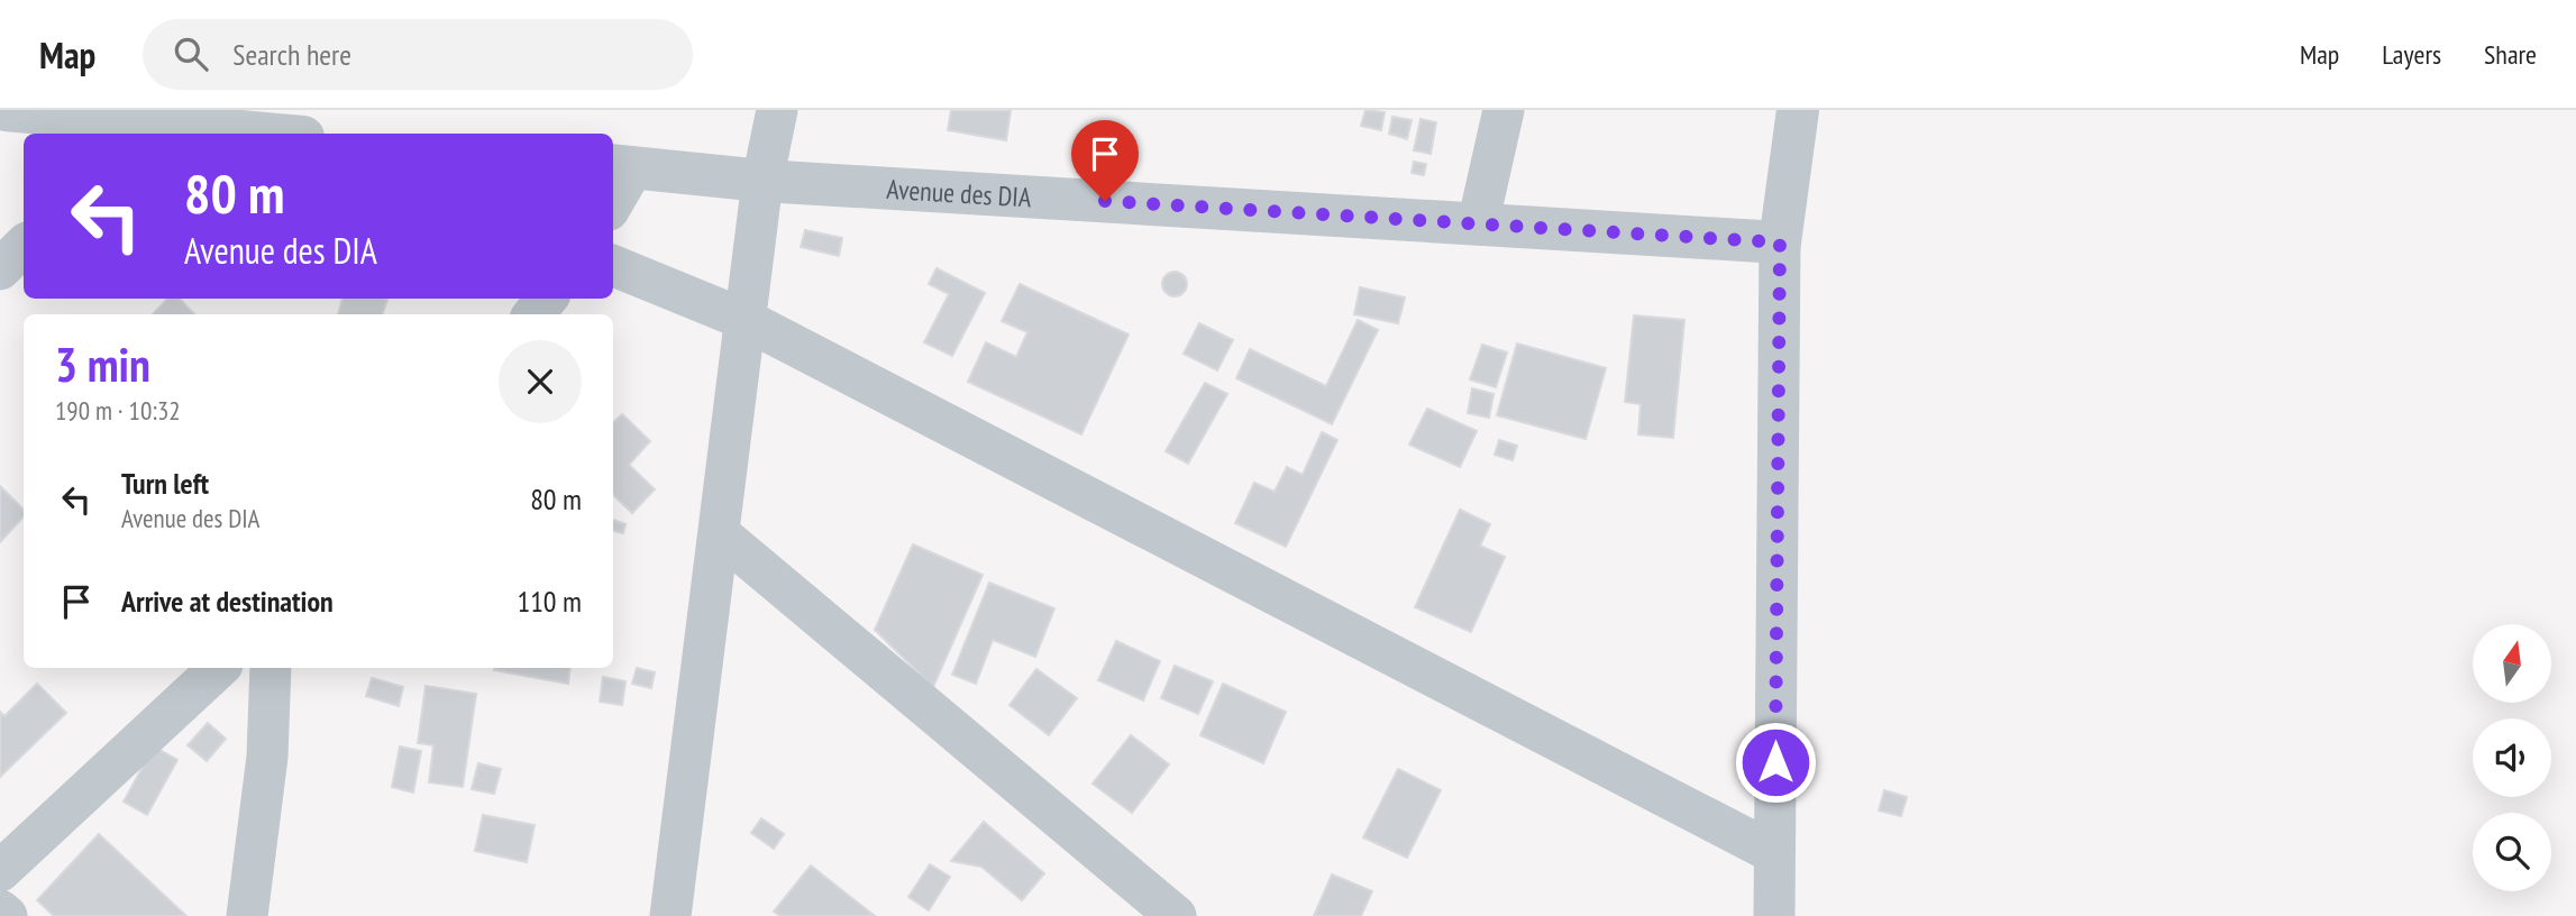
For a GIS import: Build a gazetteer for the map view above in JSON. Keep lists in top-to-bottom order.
{
  "streets": {
    "street": ["Avenue des DIA"]
  },
  "north": "top",
  "page": {
    "header": "Map",
    "search": "Search here",
    "nav": ["Map", "Layers", "Share"],
    "turn": ["80 m", "Avenue des DIA"],
    "heading": ["3 min", "190 m · 10:32"],
    "list": [
      {
        "name": "Turn left",
        "note": "Avenue des DIA",
        "value": "80 m"
      },
      {
        "name": "Arrive at destination",
        "value": "110 m"
      }
    ]
  }
}
